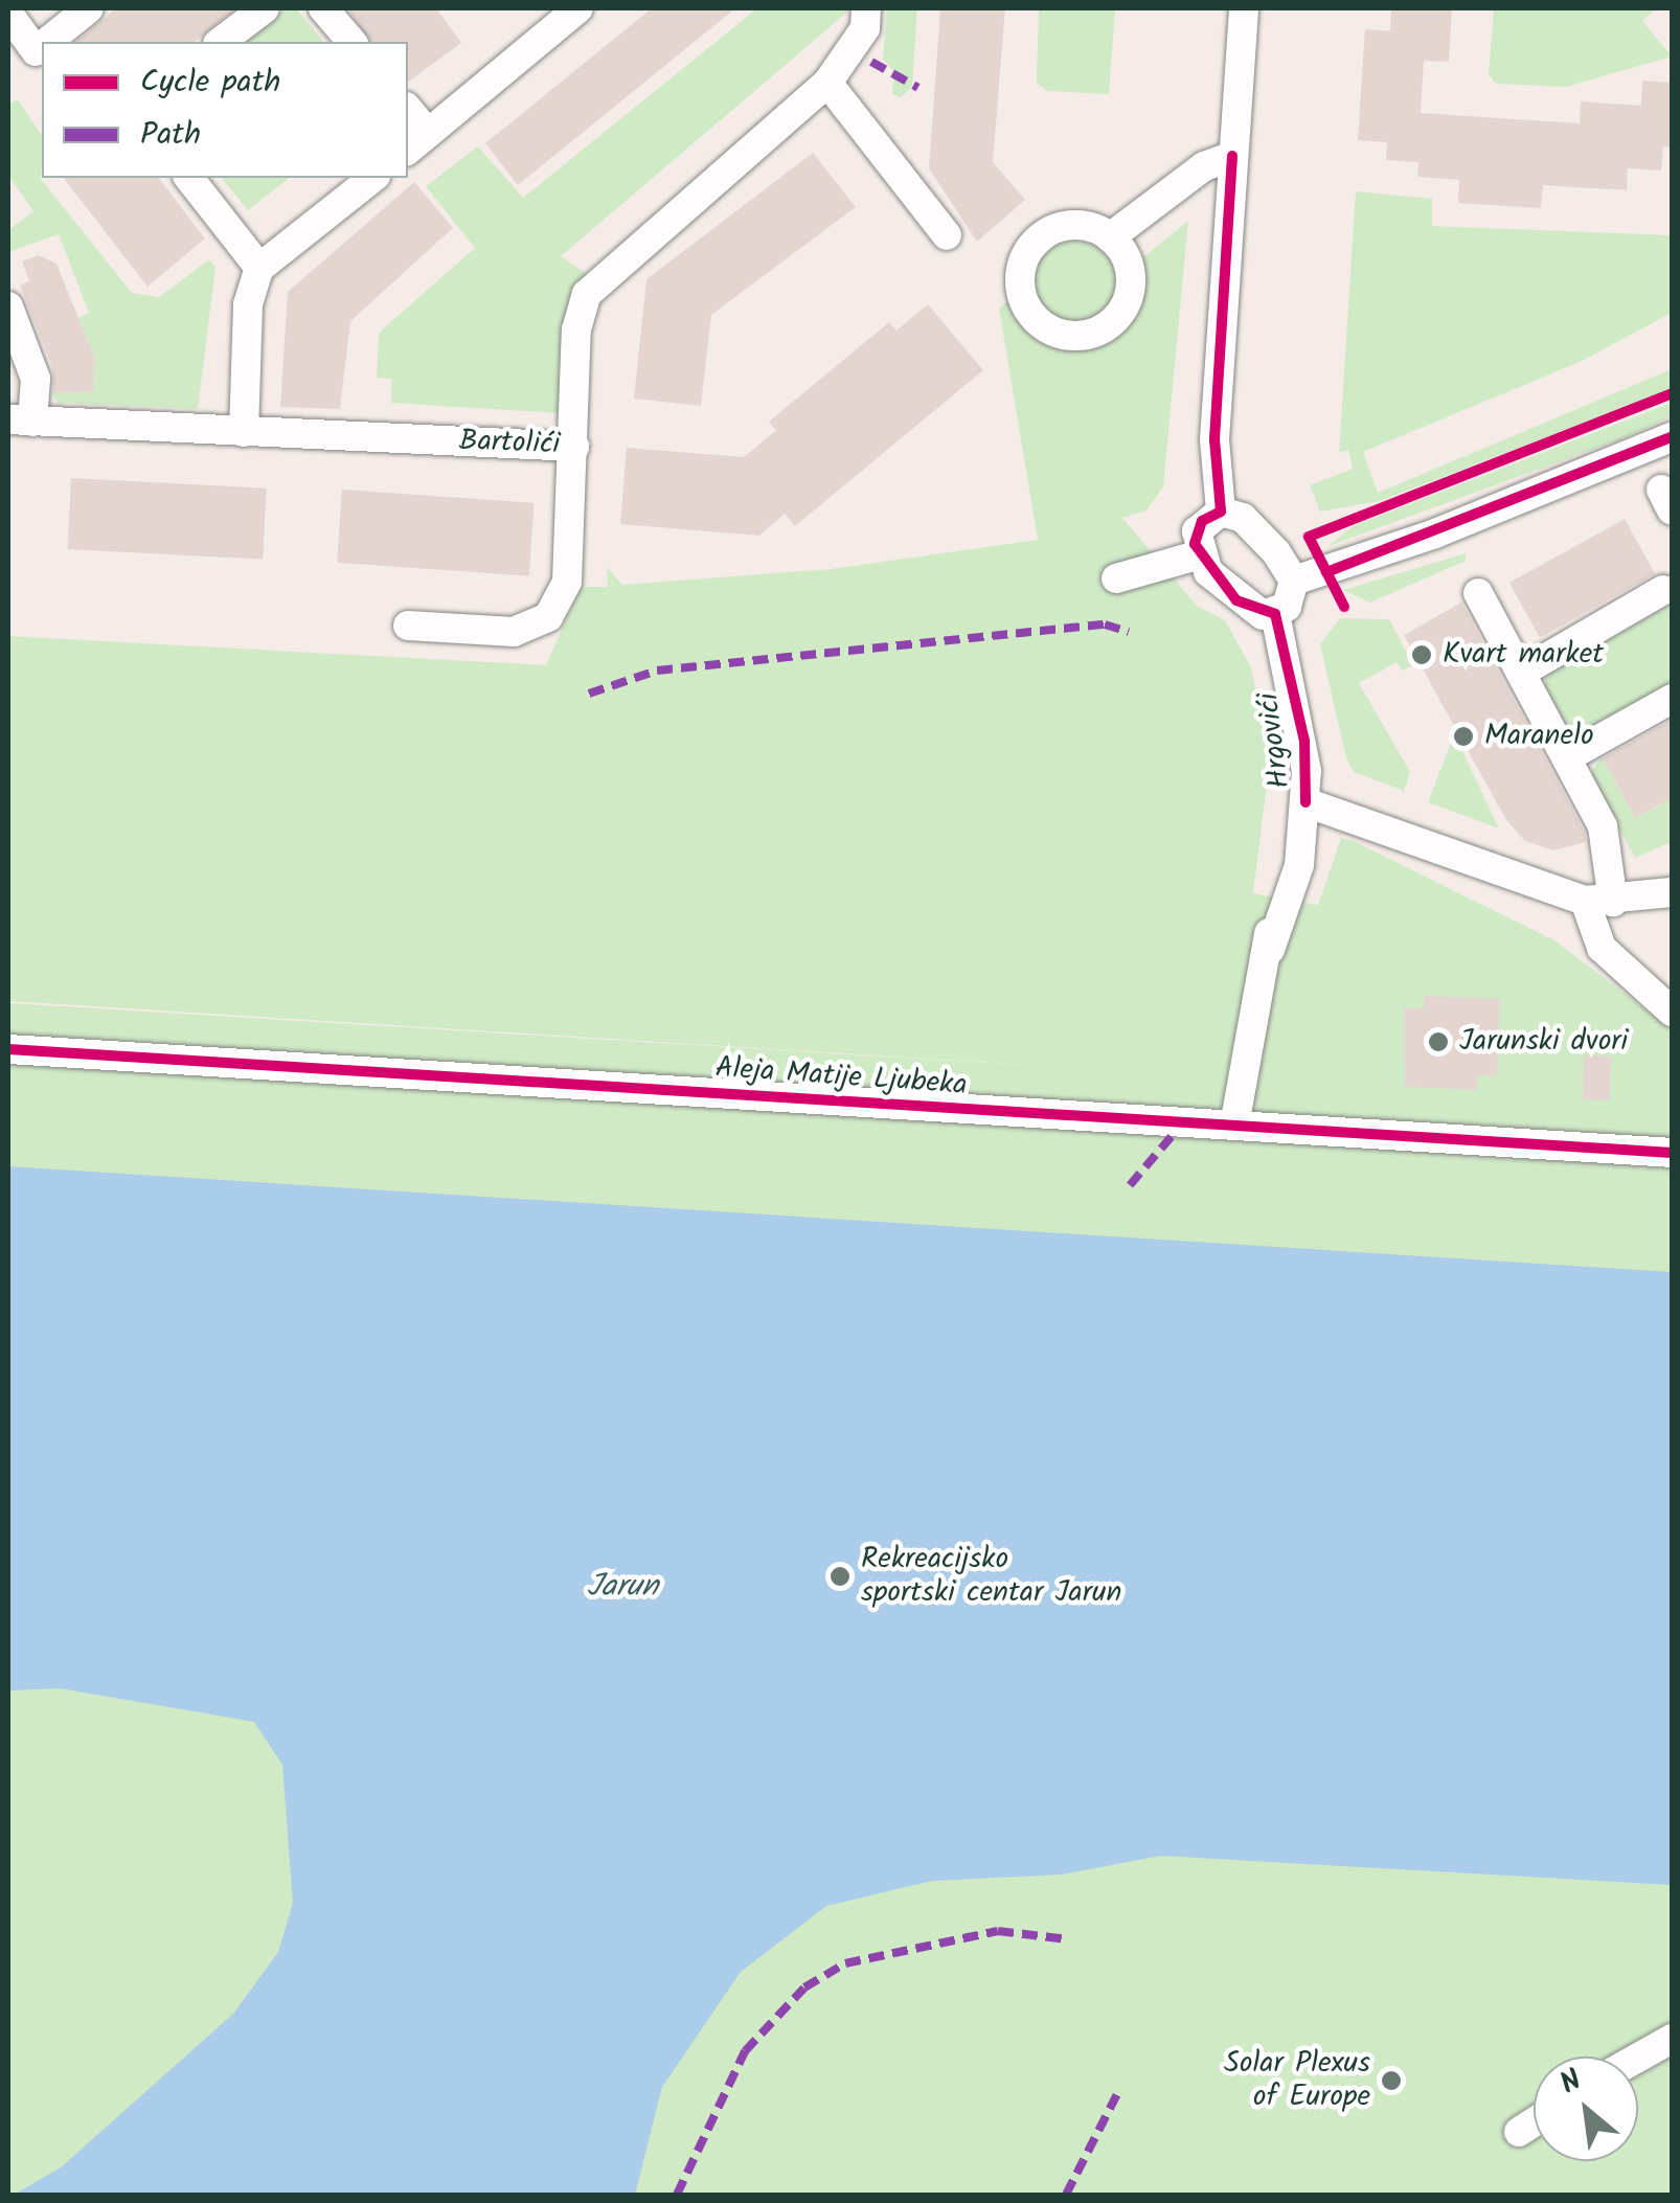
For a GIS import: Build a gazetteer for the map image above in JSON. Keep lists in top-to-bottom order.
{
  "streets": {
    "street": ["Bartolići", "Hrgovići", "Aleja Matije Ljubeka"]
  },
  "crossings": [
    ["Hrgovići", "Aleja Matije Ljubeka"]
  ],
  "water": ["Jarun"],
  "places": [
    "Kvart market",
    "Maranelo",
    "Jarunski dvori",
    "Rekreacijsko sportski centar Jarun",
    "Solar Plexus of Europe"
  ],
  "legend": ["Cycle path", "Path"],
  "north": "top left"
}
